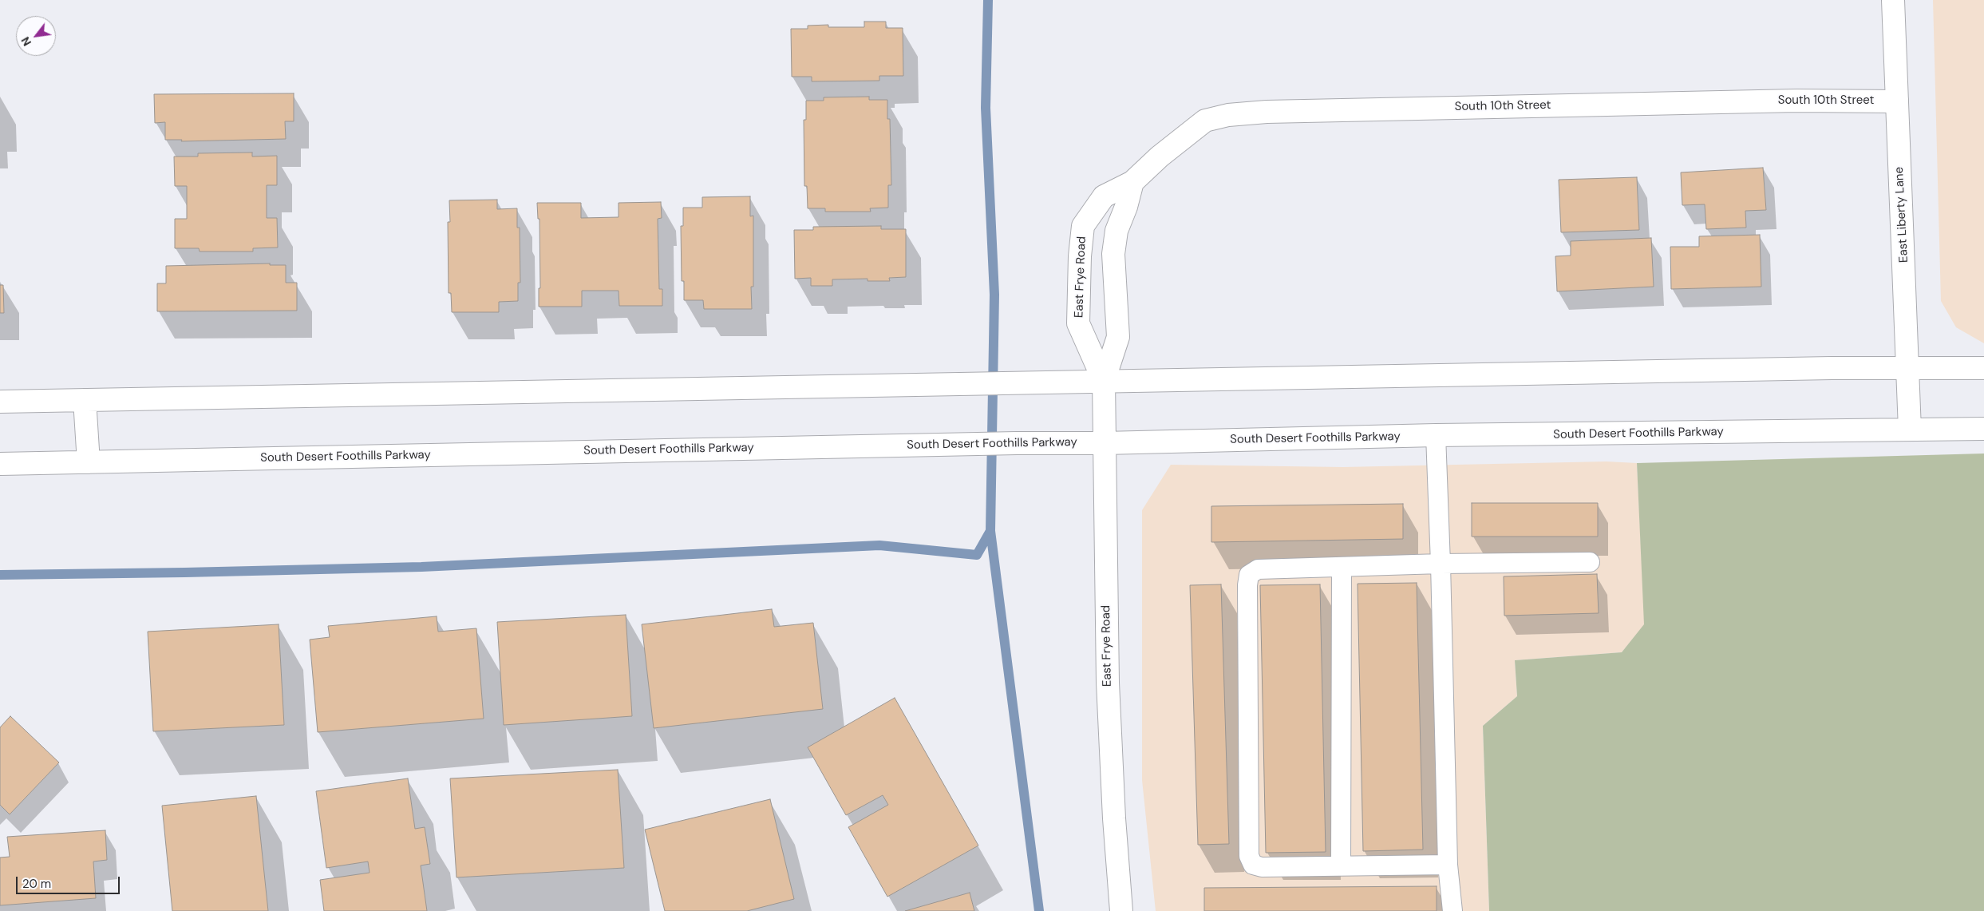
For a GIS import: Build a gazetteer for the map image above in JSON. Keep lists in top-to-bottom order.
{
  "streets": {
    "street": [
      "South 10th Street",
      "East Liberty Lane",
      "East Frye Road",
      "South Desert Foothills Parkway"
    ]
  },
  "crossings": [
    ["South 10th Street", "East Liberty Lane"],
    ["South 10th Street", "East Frye Road"],
    ["East Liberty Lane", "South Desert Foothills Parkway"],
    ["East Frye Road", "South Desert Foothills Parkway"]
  ],
  "scale_bar": "20 m",
  "north": "bottom left"
}
